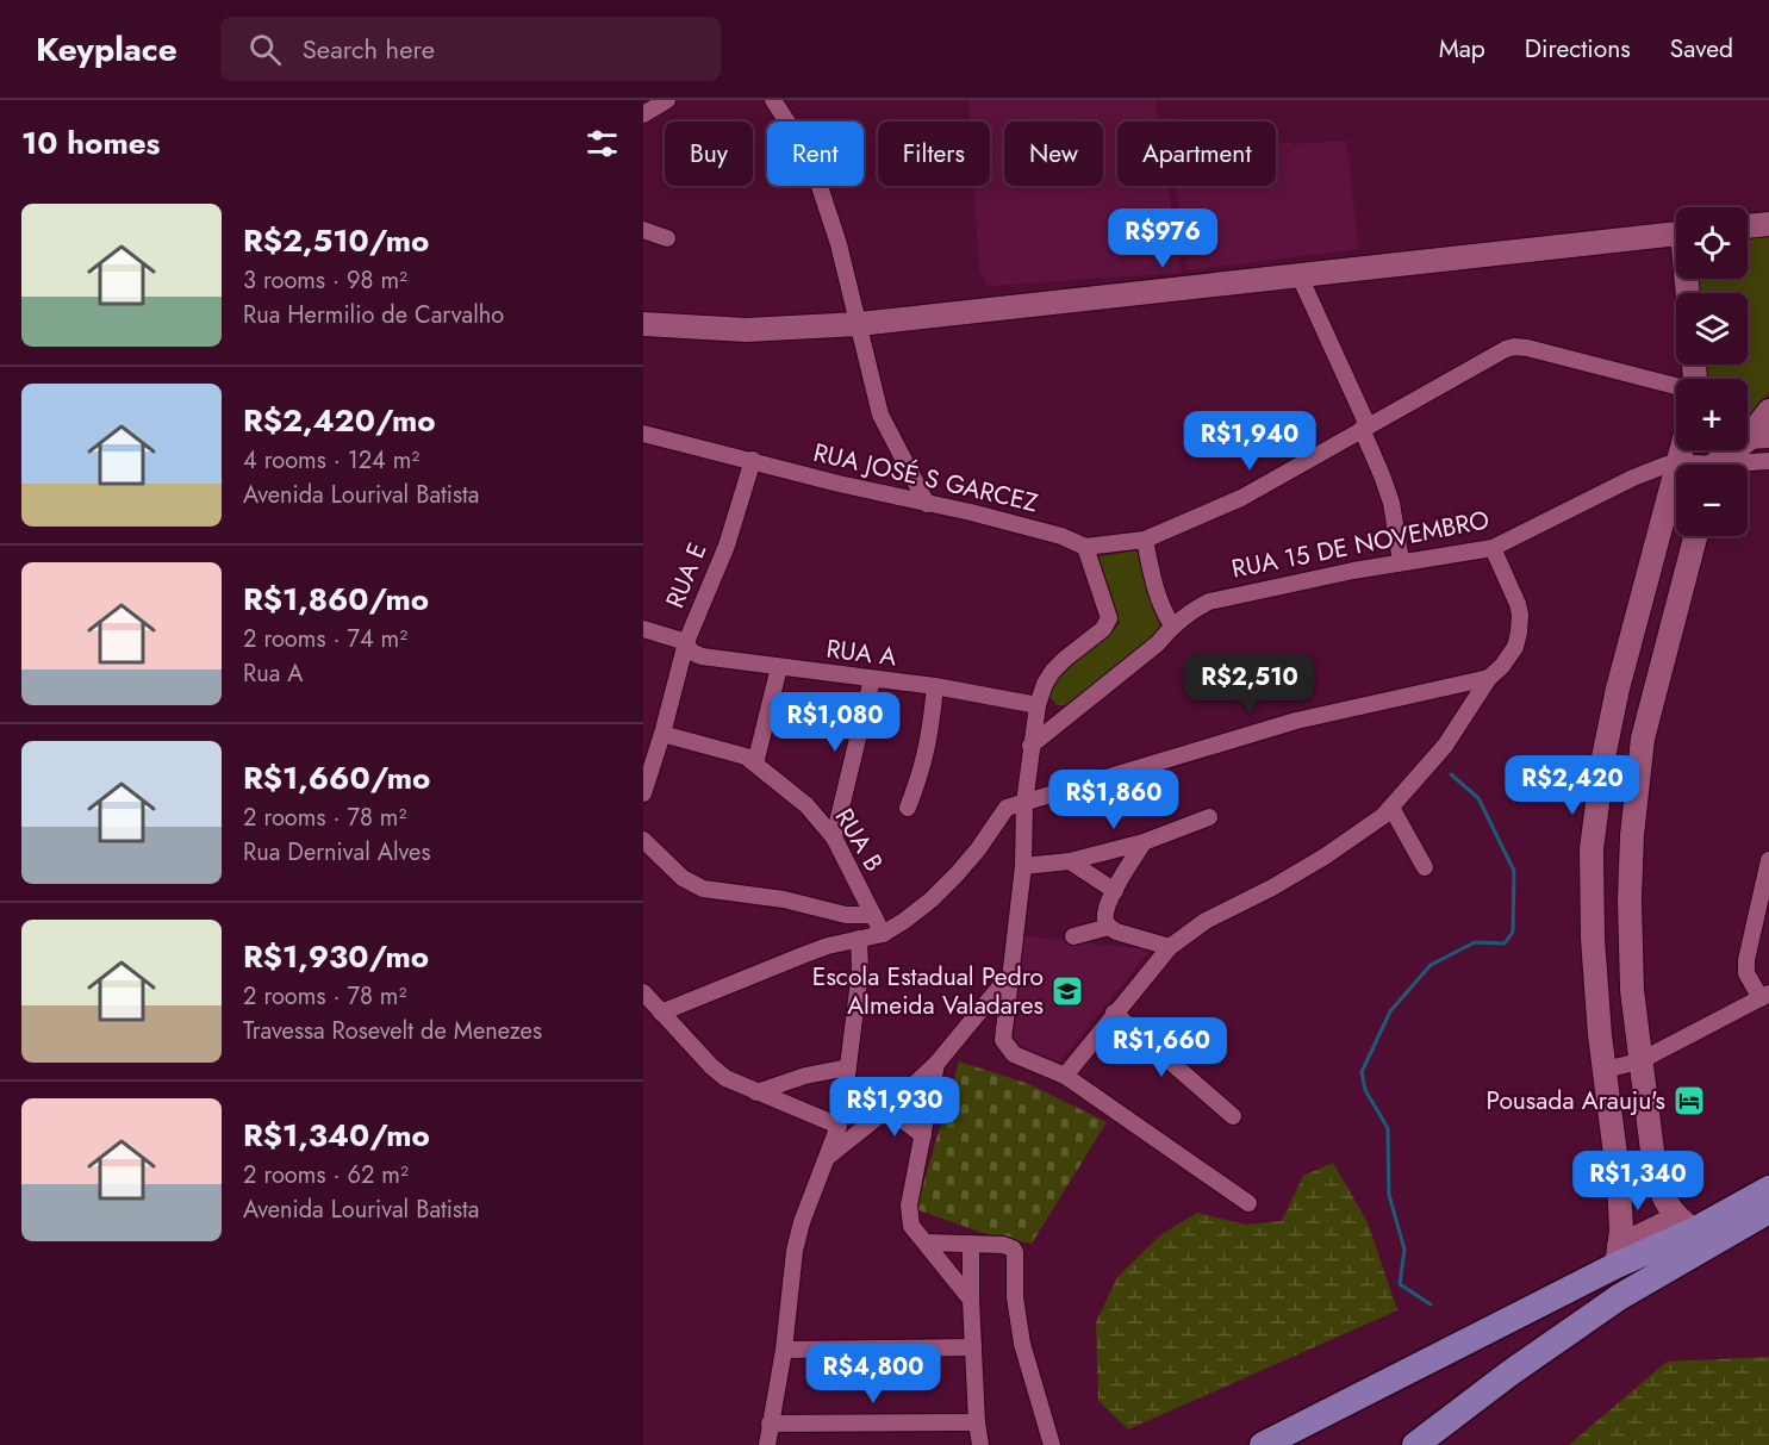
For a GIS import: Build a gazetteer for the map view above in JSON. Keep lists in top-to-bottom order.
{
  "streets": {
    "street": [
      "RUA JOSÉ S GARCEZ",
      "RUA 15 DE NOVEMBRO",
      "RUA E",
      "RUA A",
      "RUA B"
    ]
  },
  "crossings": [
    ["RUA JOSÉ S GARCEZ", "RUA E"],
    ["RUA E", "RUA A"],
    ["RUA E", "RUA B"]
  ],
  "places": {
    "school or university": ["Escola Estadual Pedro Almeida Valadares"],
    "hotel": ["Pousada Arauju's"]
  },
  "page": {
    "header": "Keyplace",
    "search": "Search here",
    "nav": ["Map", "Directions", "Saved"],
    "heading": "10 homes",
    "chip": [
      "Buy",
      "Rent",
      "Filters",
      "New",
      "Apartment"
    ],
    "list": [
      {
        "name": "R$2,510/mo",
        "note": "3 rooms · 98 m² · Rua Hermilio de Carvalho"
      },
      {
        "name": "R$2,420/mo",
        "note": "4 rooms · 124 m² · Avenida Lourival Batista"
      },
      {
        "name": "R$1,860/mo",
        "note": "2 rooms · 74 m² · Rua A"
      },
      {
        "name": "R$1,660/mo",
        "note": "2 rooms · 78 m² · Rua Dernival Alves"
      },
      {
        "name": "R$1,930/mo",
        "note": "2 rooms · 78 m² · Travessa Rosevelt de Menezes"
      },
      {
        "name": "R$1,340/mo",
        "note": "2 rooms · 62 m² · Avenida Lourival Batista"
      }
    ],
    "map_buttons": ["+", "−"],
    "price": [
      "R$976",
      "R$1,940",
      "R$2,510",
      "R$1,080",
      "R$2,420",
      "R$1,860",
      "R$1,660",
      "R$1,930",
      "R$1,340",
      "R$4,800"
    ]
  }
}
